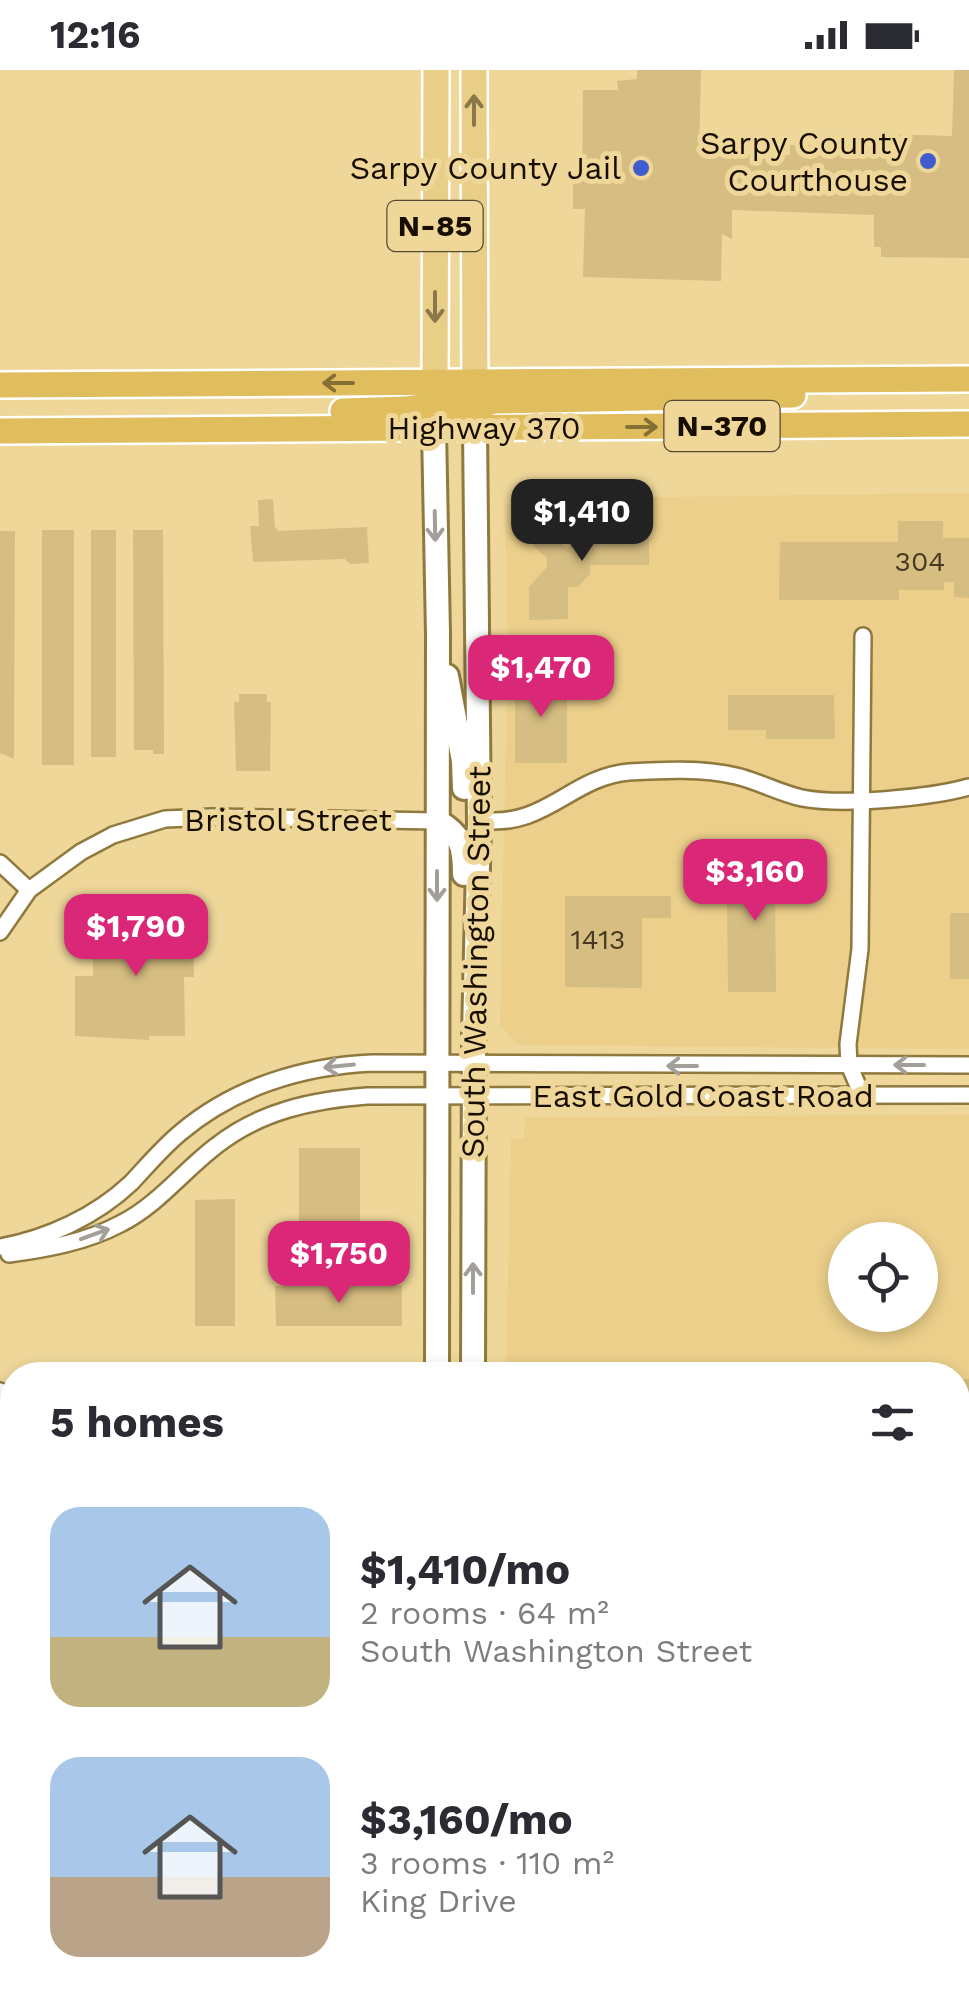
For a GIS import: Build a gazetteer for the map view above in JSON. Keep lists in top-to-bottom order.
{
  "streets": {
    "highway": ["N-370", "Highway 370"],
    "main road": ["N-85", "South Washington Street"],
    "street": ["Bristol Street", "East Gold Coast Road"]
  },
  "crossings": [
    ["Highway 370", "South Washington Street"],
    ["Bristol Street", "South Washington Street"],
    ["South Washington Street", "East Gold Coast Road"]
  ],
  "places": ["Sarpy County Courthouse", "Sarpy County Jail"],
  "house_numbers": ["304", "1413"],
  "page": {
    "status": "12:16",
    "price": [
      "$1,410",
      "$1,470",
      "$3,160",
      "$1,790",
      "$1,750"
    ],
    "heading": "5 homes",
    "list": [
      {
        "name": "$1,410/mo",
        "note": "2 rooms · 64 m² · South Washington Street"
      },
      {
        "name": "$3,160/mo",
        "note": "3 rooms · 110 m² · King Drive"
      }
    ]
  }
}
